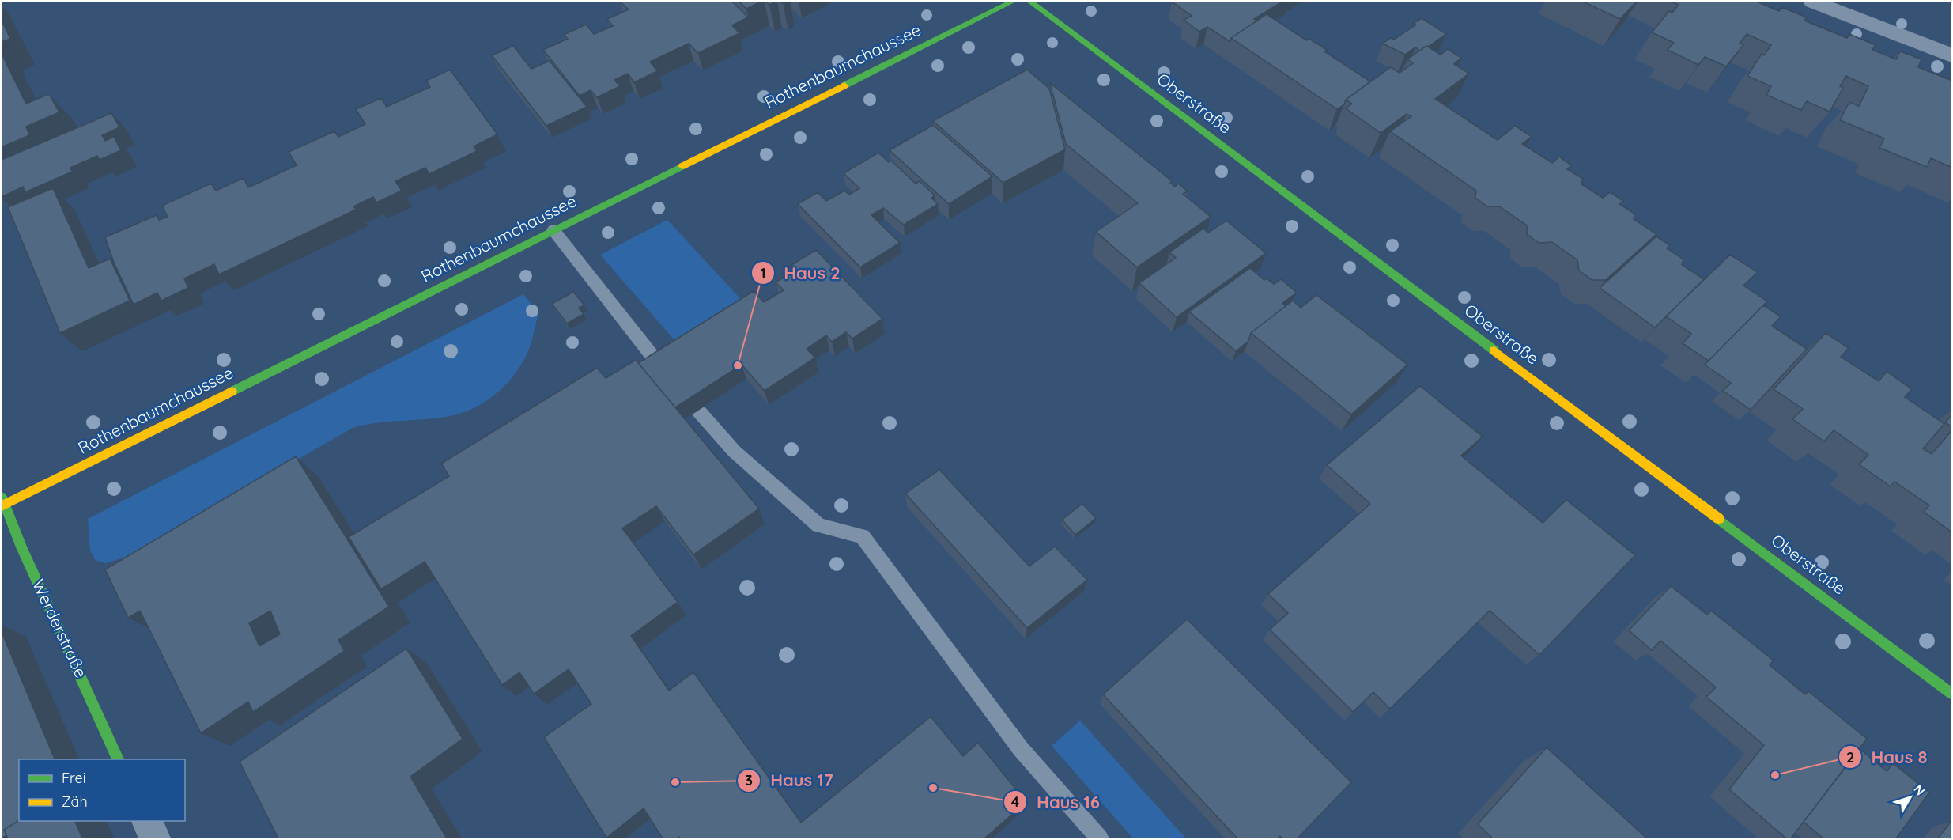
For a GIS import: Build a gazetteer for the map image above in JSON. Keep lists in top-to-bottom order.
{
  "streets": {
    "street": ["Rothenbaumchaussee", "Oberstraße", "Werderstraße"]
  },
  "crossings": [
    ["Rothenbaumchaussee", "Werderstraße"]
  ],
  "places": [
    "Haus 2",
    "Haus 8",
    "Haus 17",
    "Haus 16"
  ],
  "legend": ["Frei", "Zäh"],
  "north": "top right"
}
